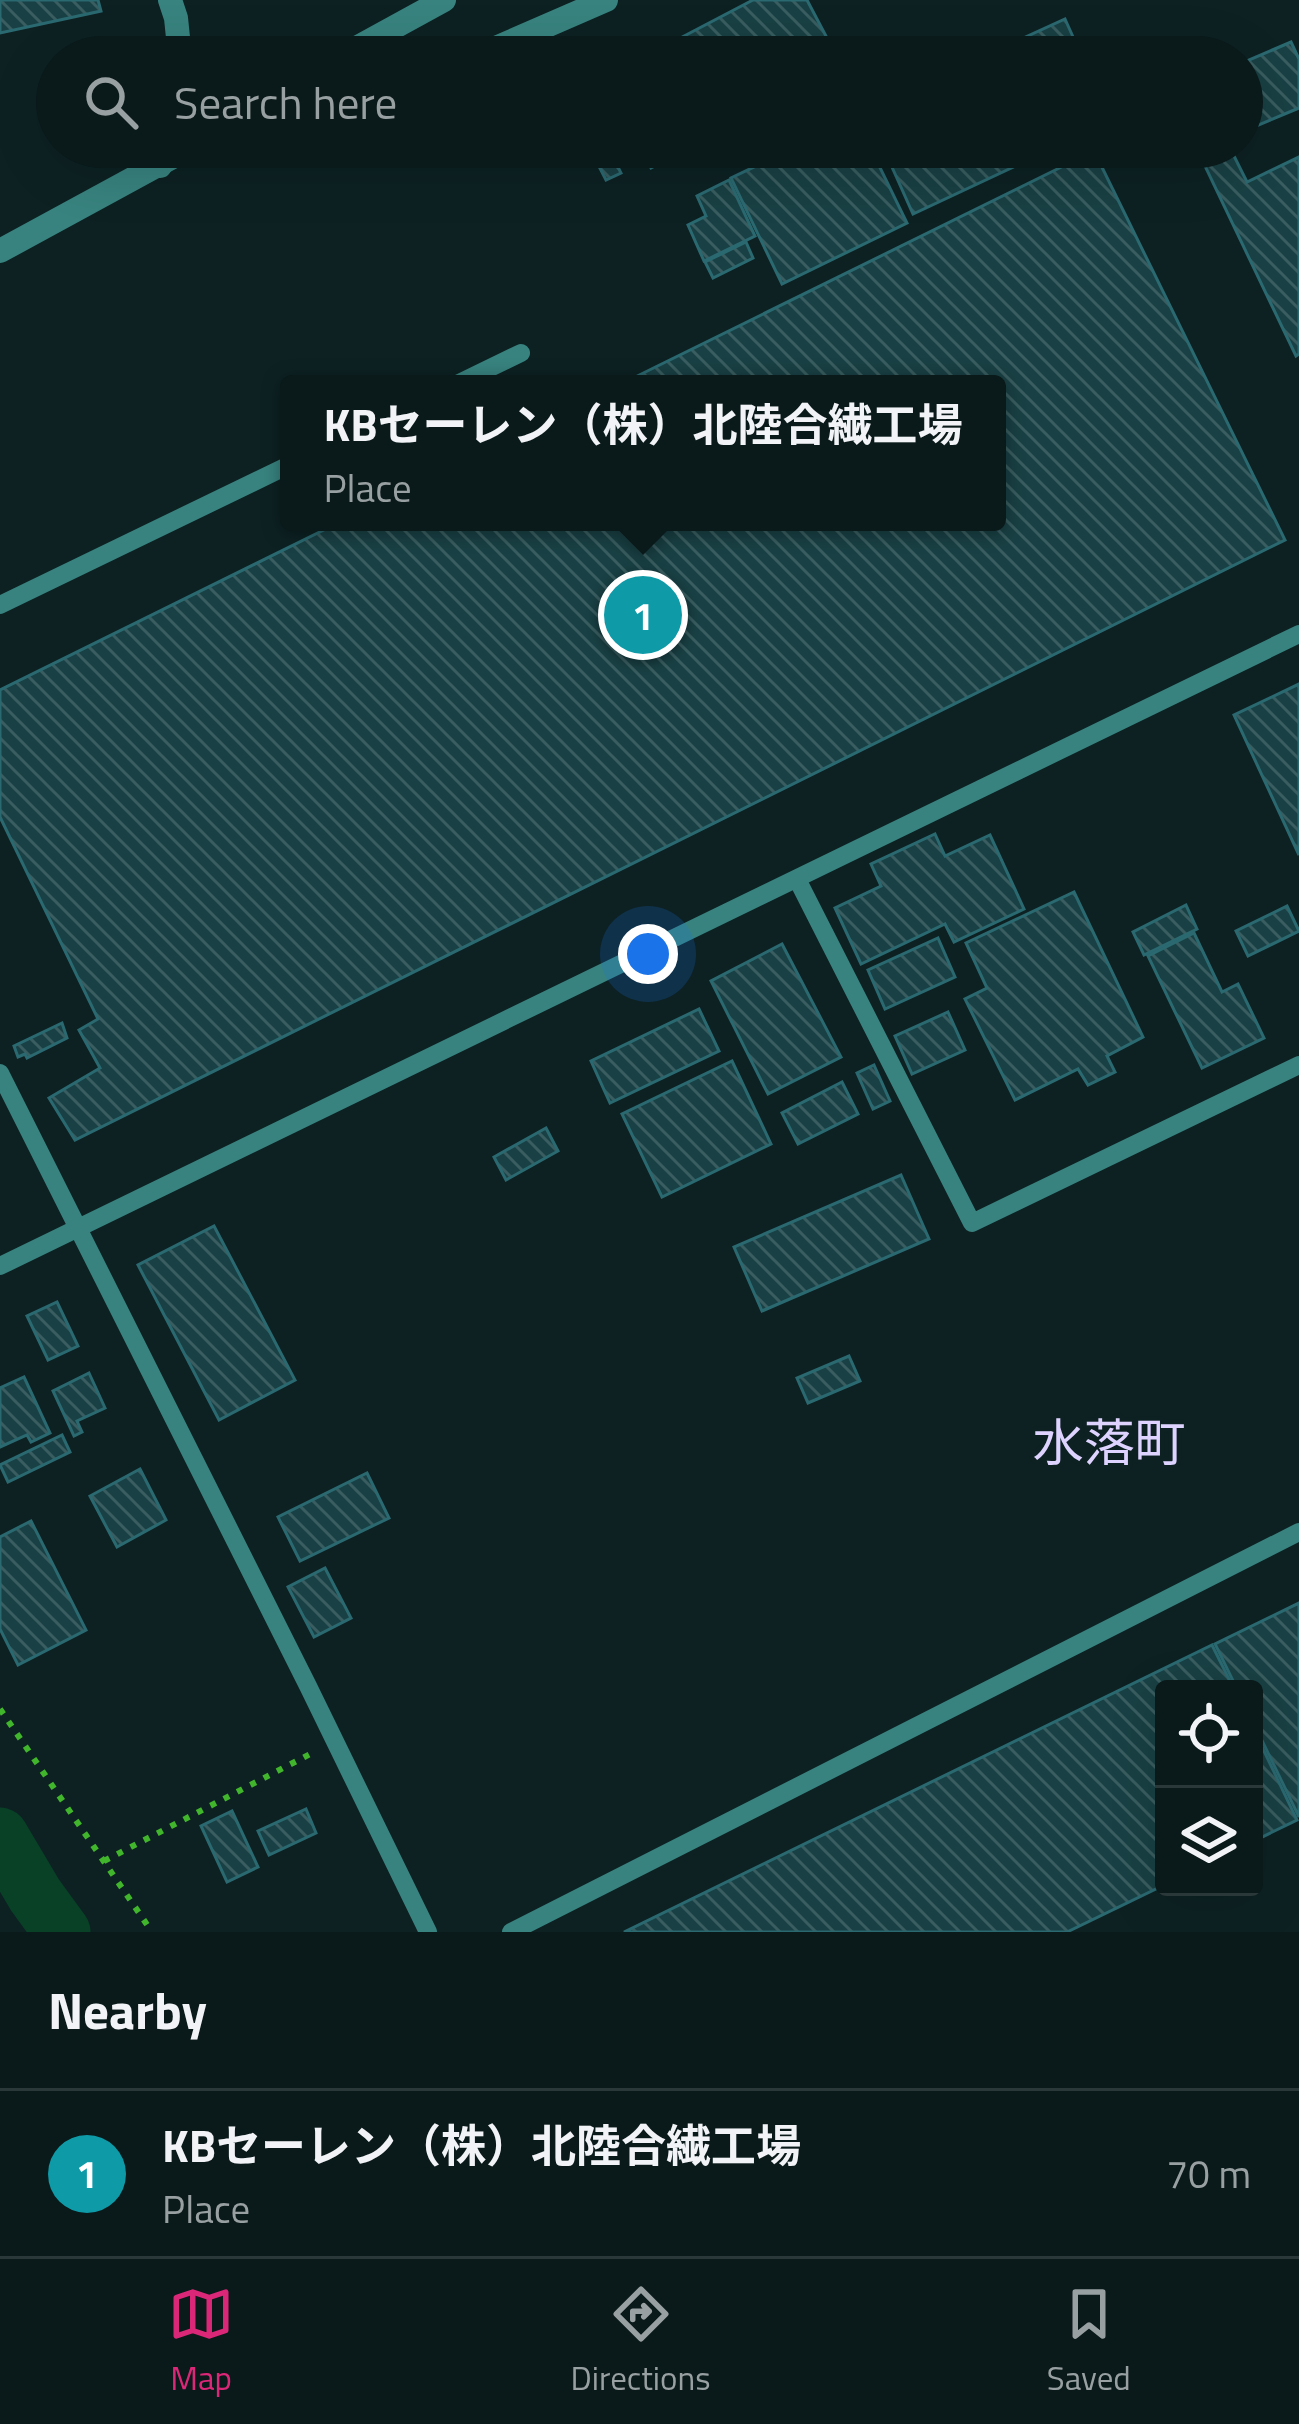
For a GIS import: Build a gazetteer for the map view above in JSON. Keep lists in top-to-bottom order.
{
  "districts": ["水落町"],
  "page": {
    "search": "Search here",
    "popup": ["KBセーレン（株）北陸合繊工場", "Place"],
    "pins": "1",
    "heading": "Nearby",
    "list": [
      {
        "mark": "1",
        "name": "KBセーレン（株）北陸合繊工場",
        "note": "Place",
        "value": "70 m"
      }
    ],
    "nav": ["Map", "Directions", "Saved"]
  }
}
